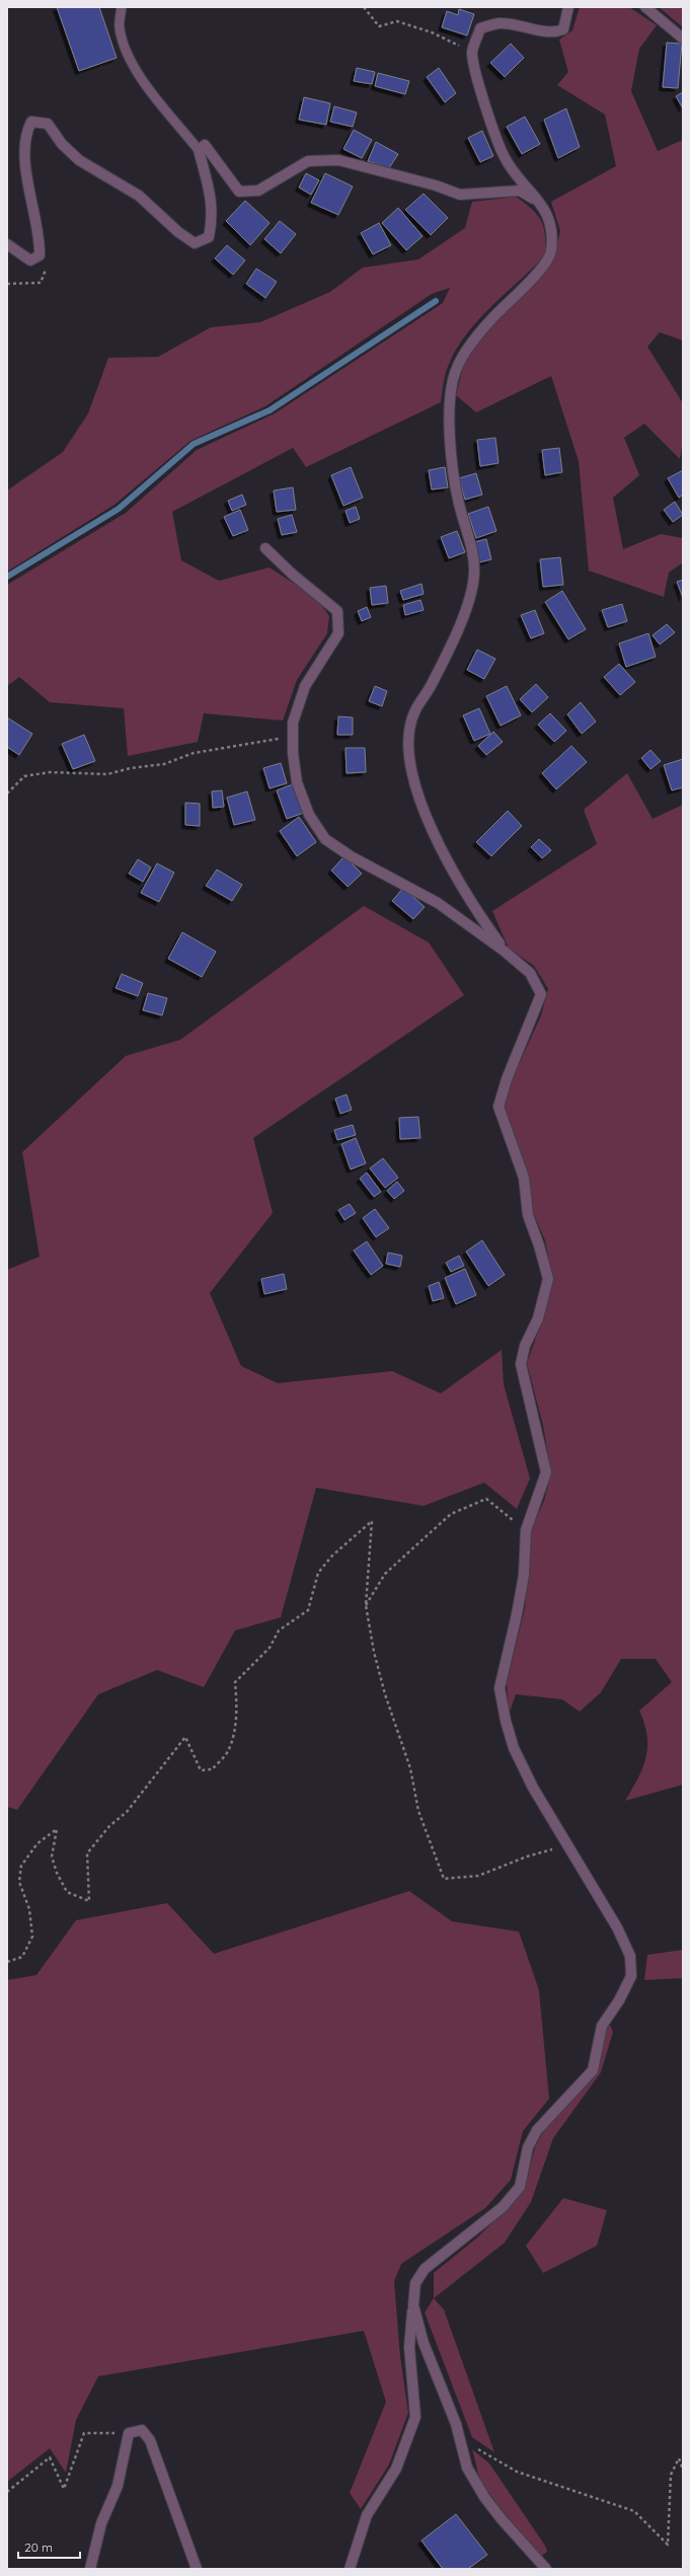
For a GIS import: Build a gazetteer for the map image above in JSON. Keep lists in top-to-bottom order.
{
  "scale_bar": "20 m"
}
